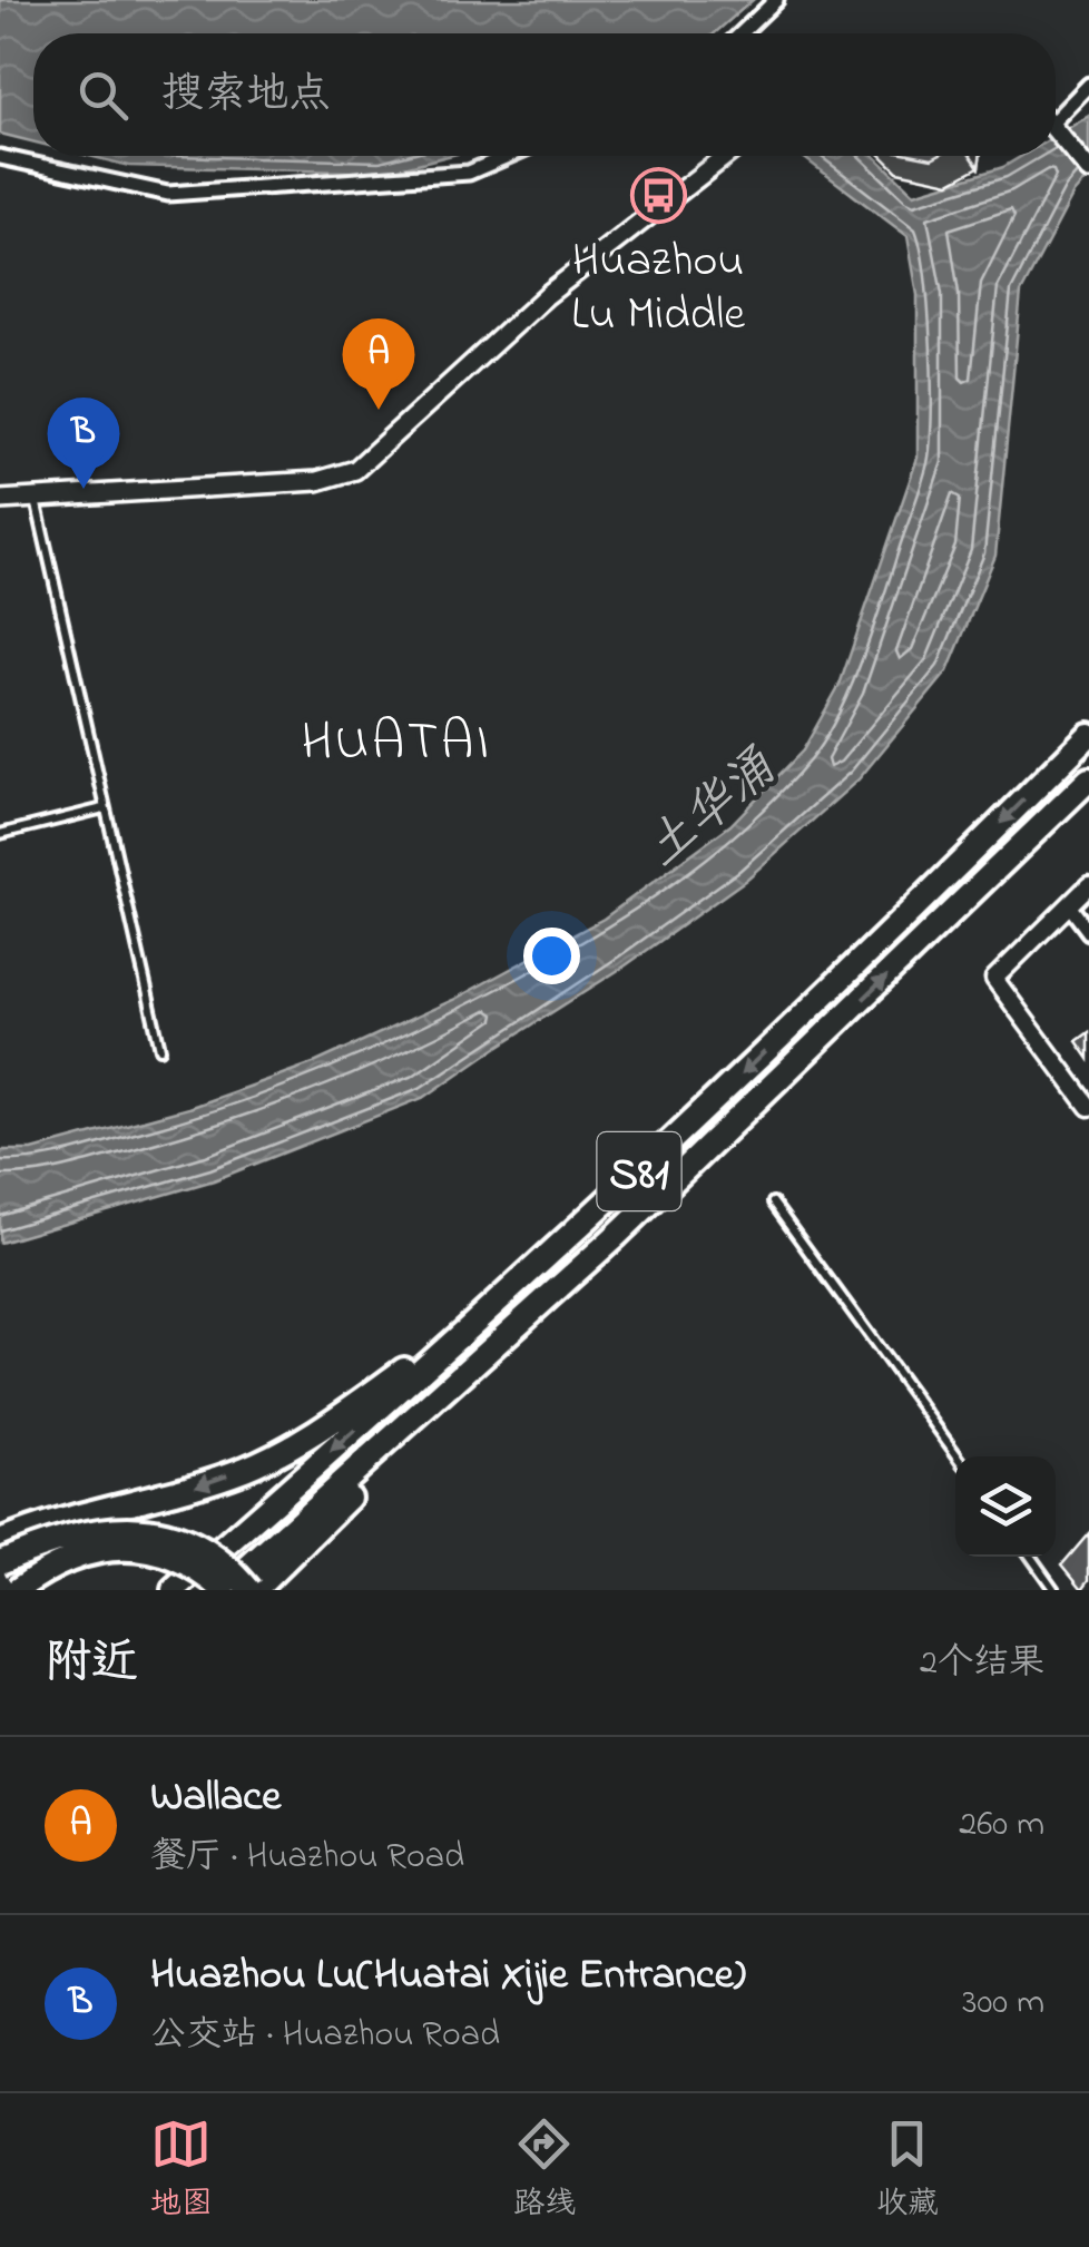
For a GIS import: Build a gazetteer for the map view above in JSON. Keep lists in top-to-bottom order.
{
  "streets": {
    "highway": ["S81"]
  },
  "districts": ["HUATAI"],
  "water": ["土华涌"],
  "places": {
    "bus stop": ["Huazhou Lu Middle"]
  },
  "page": {
    "search": "搜索地点",
    "pins": ["A", "B"],
    "heading": ["附近", "2个结果"],
    "list": [
      {
        "mark": "A",
        "name": "Wallace",
        "note": "餐厅 · Huazhou Road",
        "value": "260 m"
      },
      {
        "mark": "B",
        "name": "Huazhou Lu(Huatai Xijie Entrance)",
        "note": "公交站 · Huazhou Road",
        "value": "300 m"
      }
    ],
    "nav": ["地图", "路线", "收藏"]
  }
}
